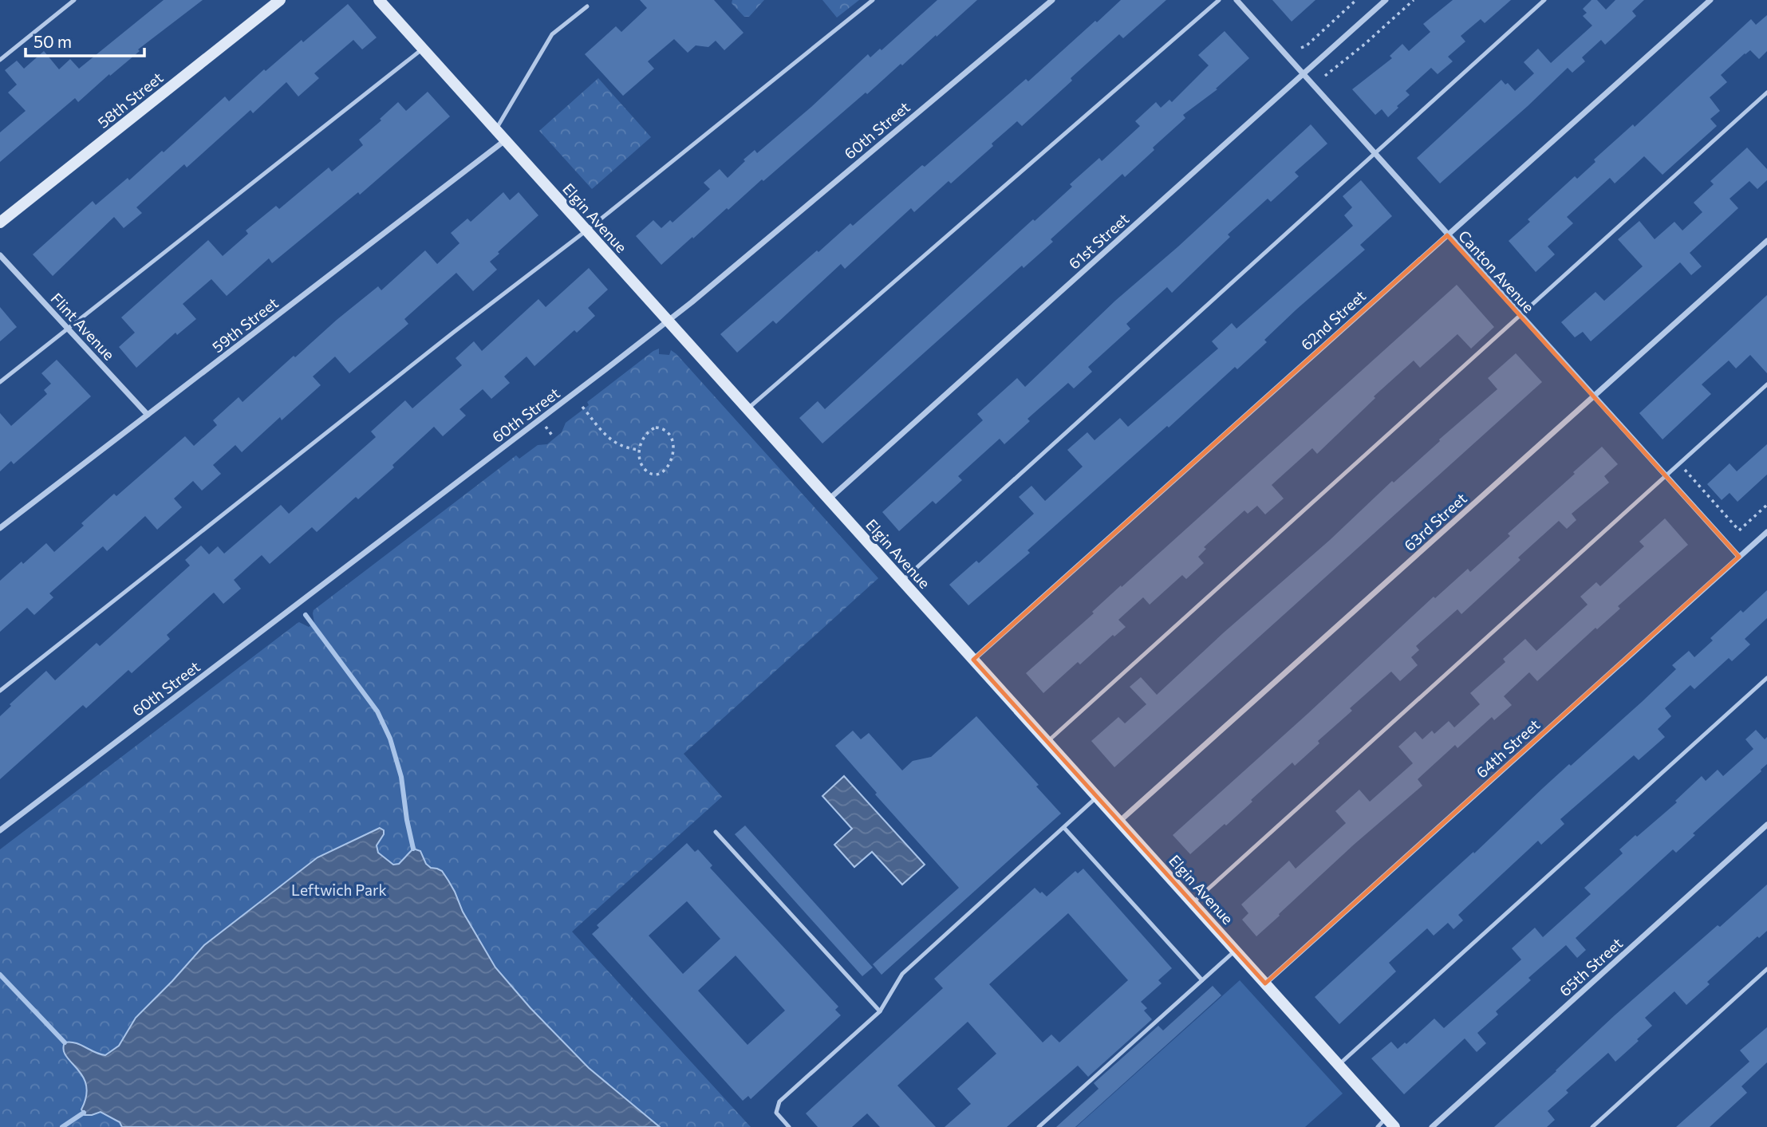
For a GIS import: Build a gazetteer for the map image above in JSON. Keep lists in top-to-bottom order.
{
  "streets": {
    "street": [
      "58th Street",
      "60th Street",
      "Elgin Avenue",
      "61st Street",
      "Canton Avenue",
      "62nd Street",
      "59th Street",
      "Flint Avenue",
      "63rd Street",
      "64th Street",
      "65th Street"
    ]
  },
  "crossings": [
    ["60th Street", "Elgin Avenue"],
    ["Elgin Avenue", "61st Street"],
    ["Elgin Avenue", "62nd Street"],
    ["Elgin Avenue", "59th Street"],
    ["Elgin Avenue", "63rd Street"],
    ["Elgin Avenue", "64th Street"],
    ["61st Street", "Canton Avenue"],
    ["Canton Avenue", "62nd Street"],
    ["Canton Avenue", "63rd Street"],
    ["Canton Avenue", "64th Street"],
    ["59th Street", "Flint Avenue"]
  ],
  "parks": ["Leftwich Park"],
  "scale_bar": "50 m"
}
